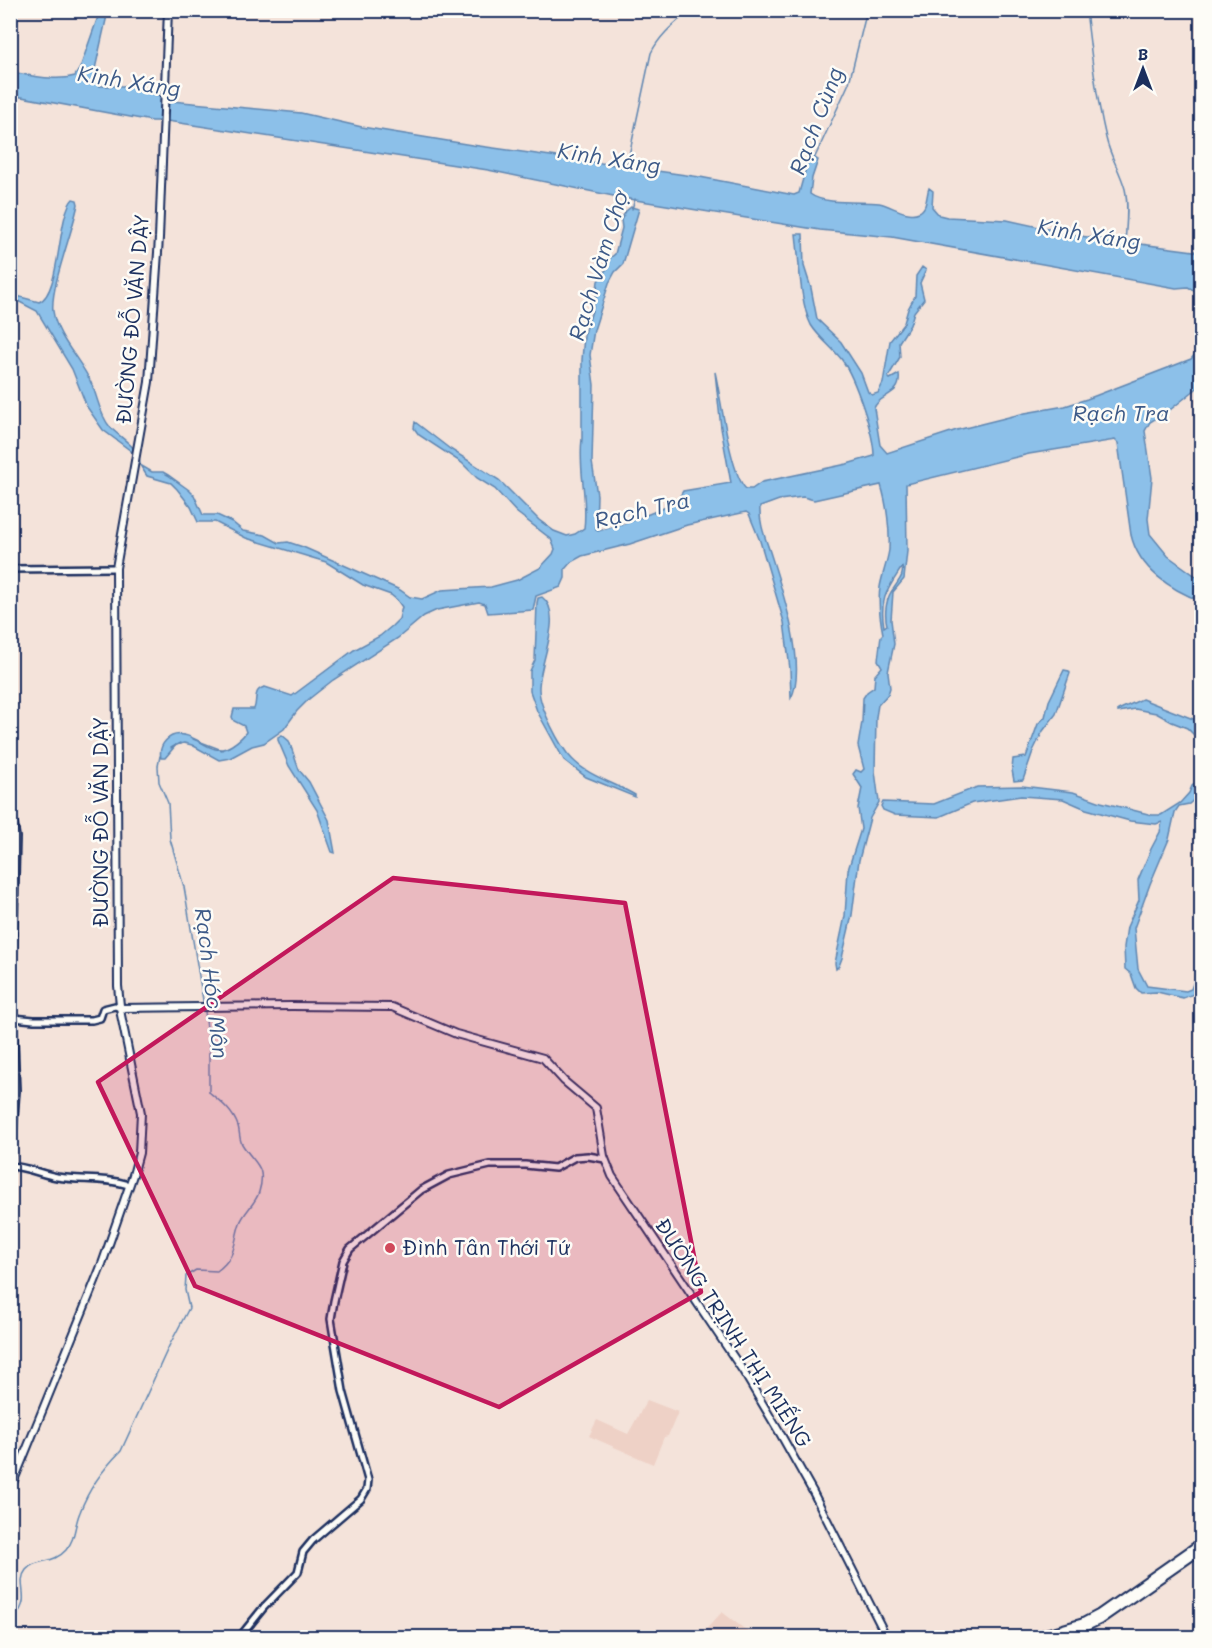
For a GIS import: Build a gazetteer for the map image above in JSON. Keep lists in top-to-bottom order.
{
  "streets": {
    "main road": ["ĐƯỜNG ĐỖ VĂN DẬY", "ĐƯỜNG TRỊNH THỊ MIẾNG"]
  },
  "crossings": [
    ["ĐƯỜNG ĐỖ VĂN DẬY", "ĐƯỜNG TRỊNH THỊ MIẾNG"]
  ],
  "water": [
    "Kinh Xáng",
    "Rạch Cùng",
    "Rạch Vàm Chợ",
    "Rạch Tra",
    "Rạch Hóc Môn"
  ],
  "places": ["Đình Tân Thới Tứ"],
  "north": "top"
}
